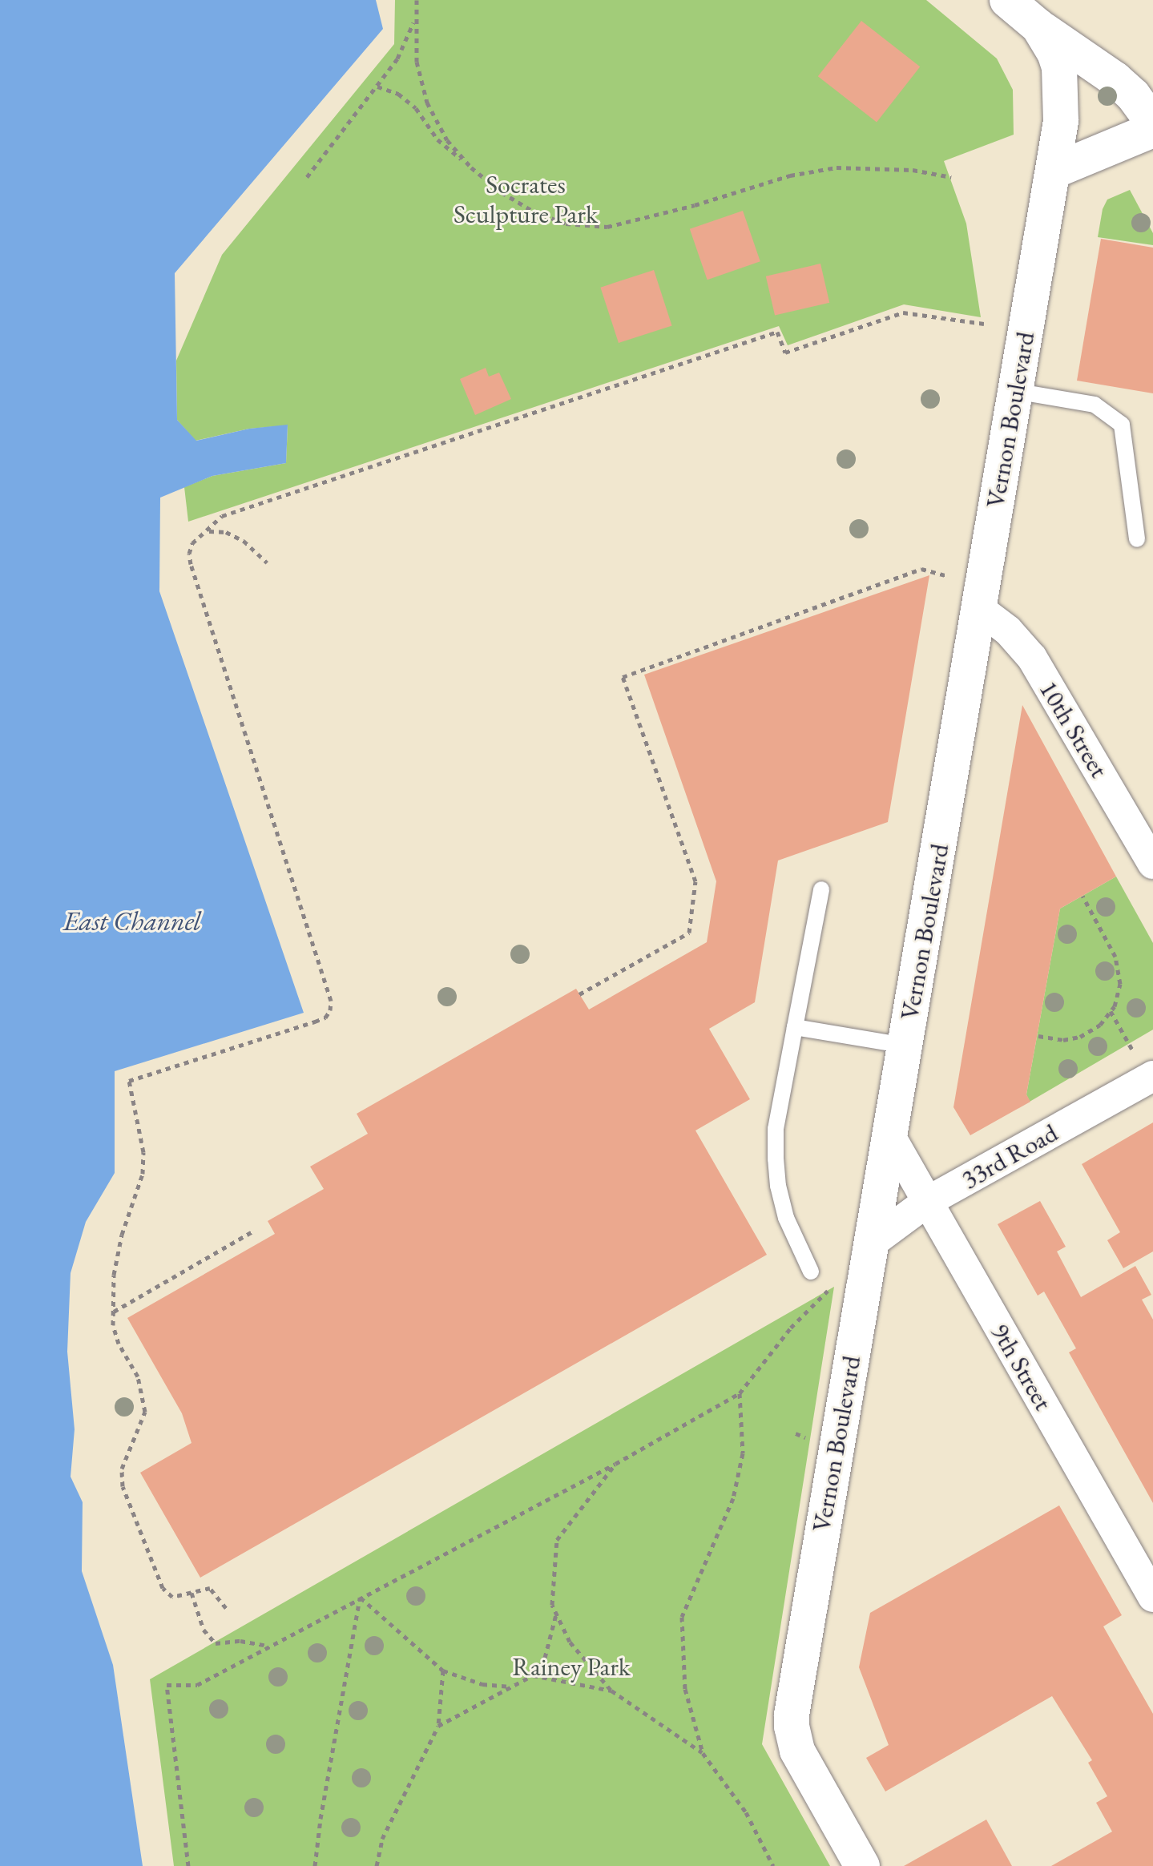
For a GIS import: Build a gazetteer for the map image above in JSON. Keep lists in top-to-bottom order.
{
  "streets": {
    "main road": ["Vernon Boulevard"],
    "street": ["10th Street", "33rd Road", "9th Street"]
  },
  "crossings": [
    ["Vernon Boulevard", "10th Street"],
    ["Vernon Boulevard", "33rd Road"],
    ["Vernon Boulevard", "9th Street"],
    ["33rd Road", "9th Street"]
  ],
  "water": ["East Channel"],
  "parks": ["Socrates Sculpture Park", "Rainey Park"]
}
